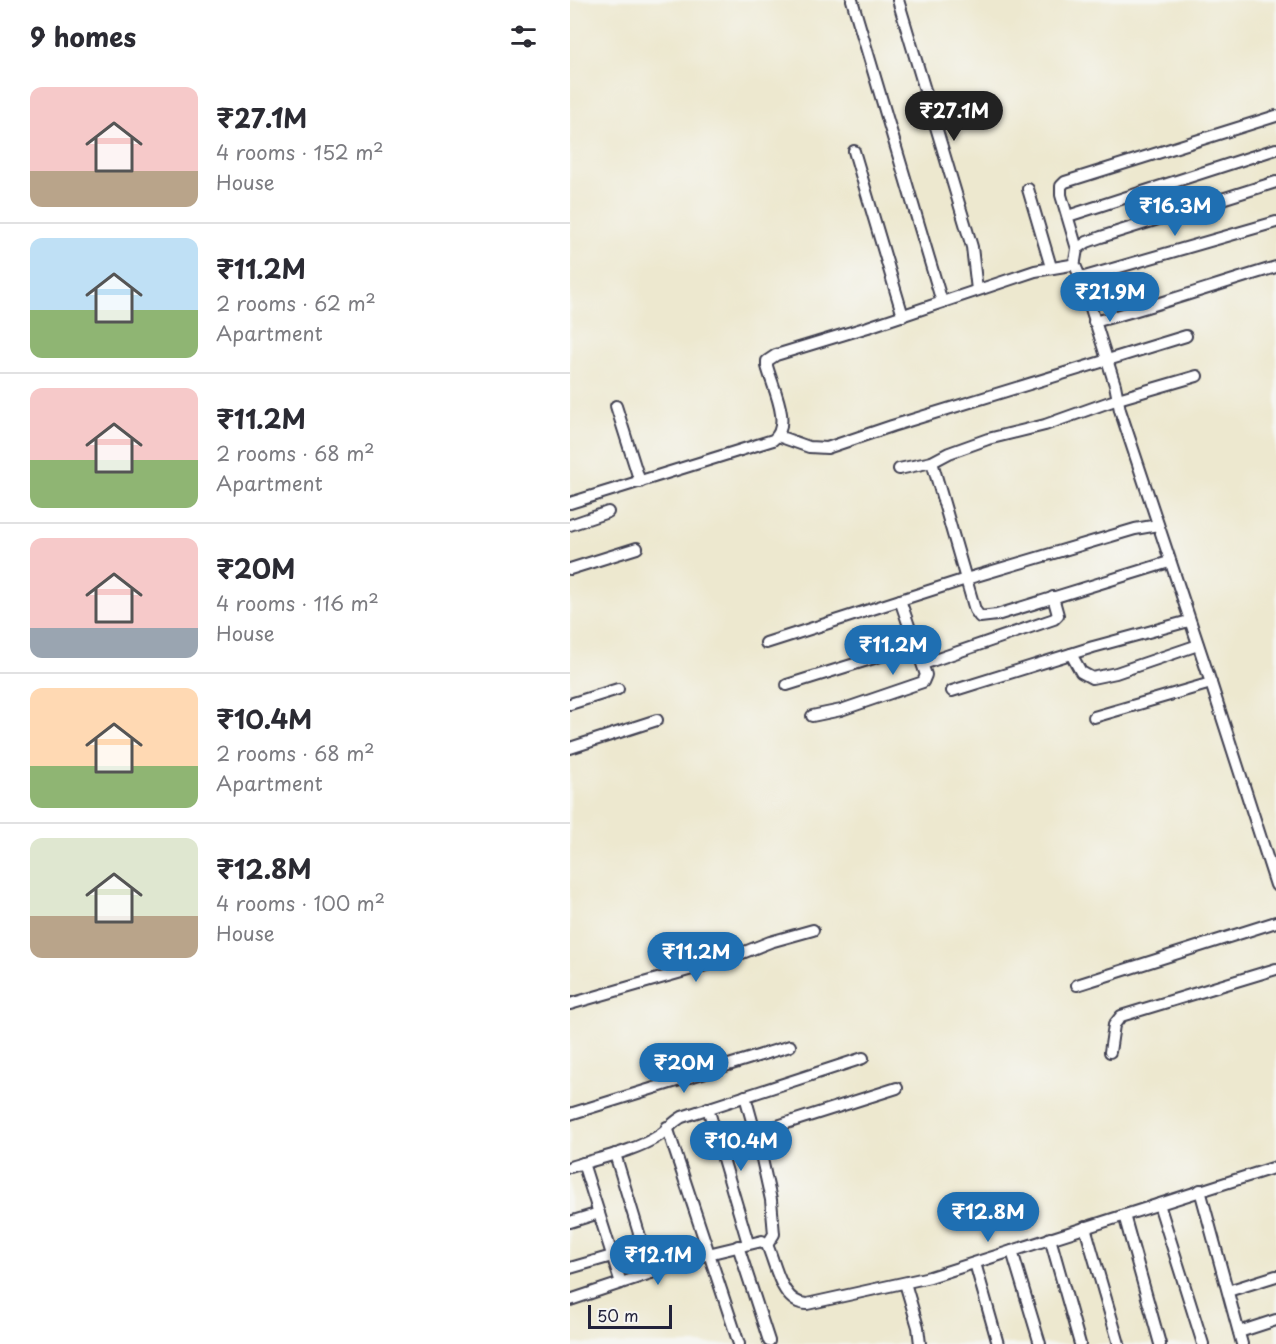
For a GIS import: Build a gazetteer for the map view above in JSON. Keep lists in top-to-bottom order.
{
  "scale_bar": "50 m",
  "page": {
    "heading": "9 homes",
    "list": [
      {
        "name": "₹27.1M",
        "note": "4 rooms · 152 m² · House"
      },
      {
        "name": "₹11.2M",
        "note": "2 rooms · 62 m² · Apartment"
      },
      {
        "name": "₹11.2M",
        "note": "2 rooms · 68 m² · Apartment"
      },
      {
        "name": "₹20M",
        "note": "4 rooms · 116 m² · House"
      },
      {
        "name": "₹10.4M",
        "note": "2 rooms · 68 m² · Apartment"
      },
      {
        "name": "₹12.8M",
        "note": "4 rooms · 100 m² · House"
      }
    ],
    "price": [
      "₹27.1M",
      "₹16.3M",
      "₹21.9M",
      "₹11.2M",
      "₹11.2M",
      "₹20M",
      "₹10.4M",
      "₹12.8M",
      "₹12.1M"
    ],
    "scale": "50 m"
  }
}
